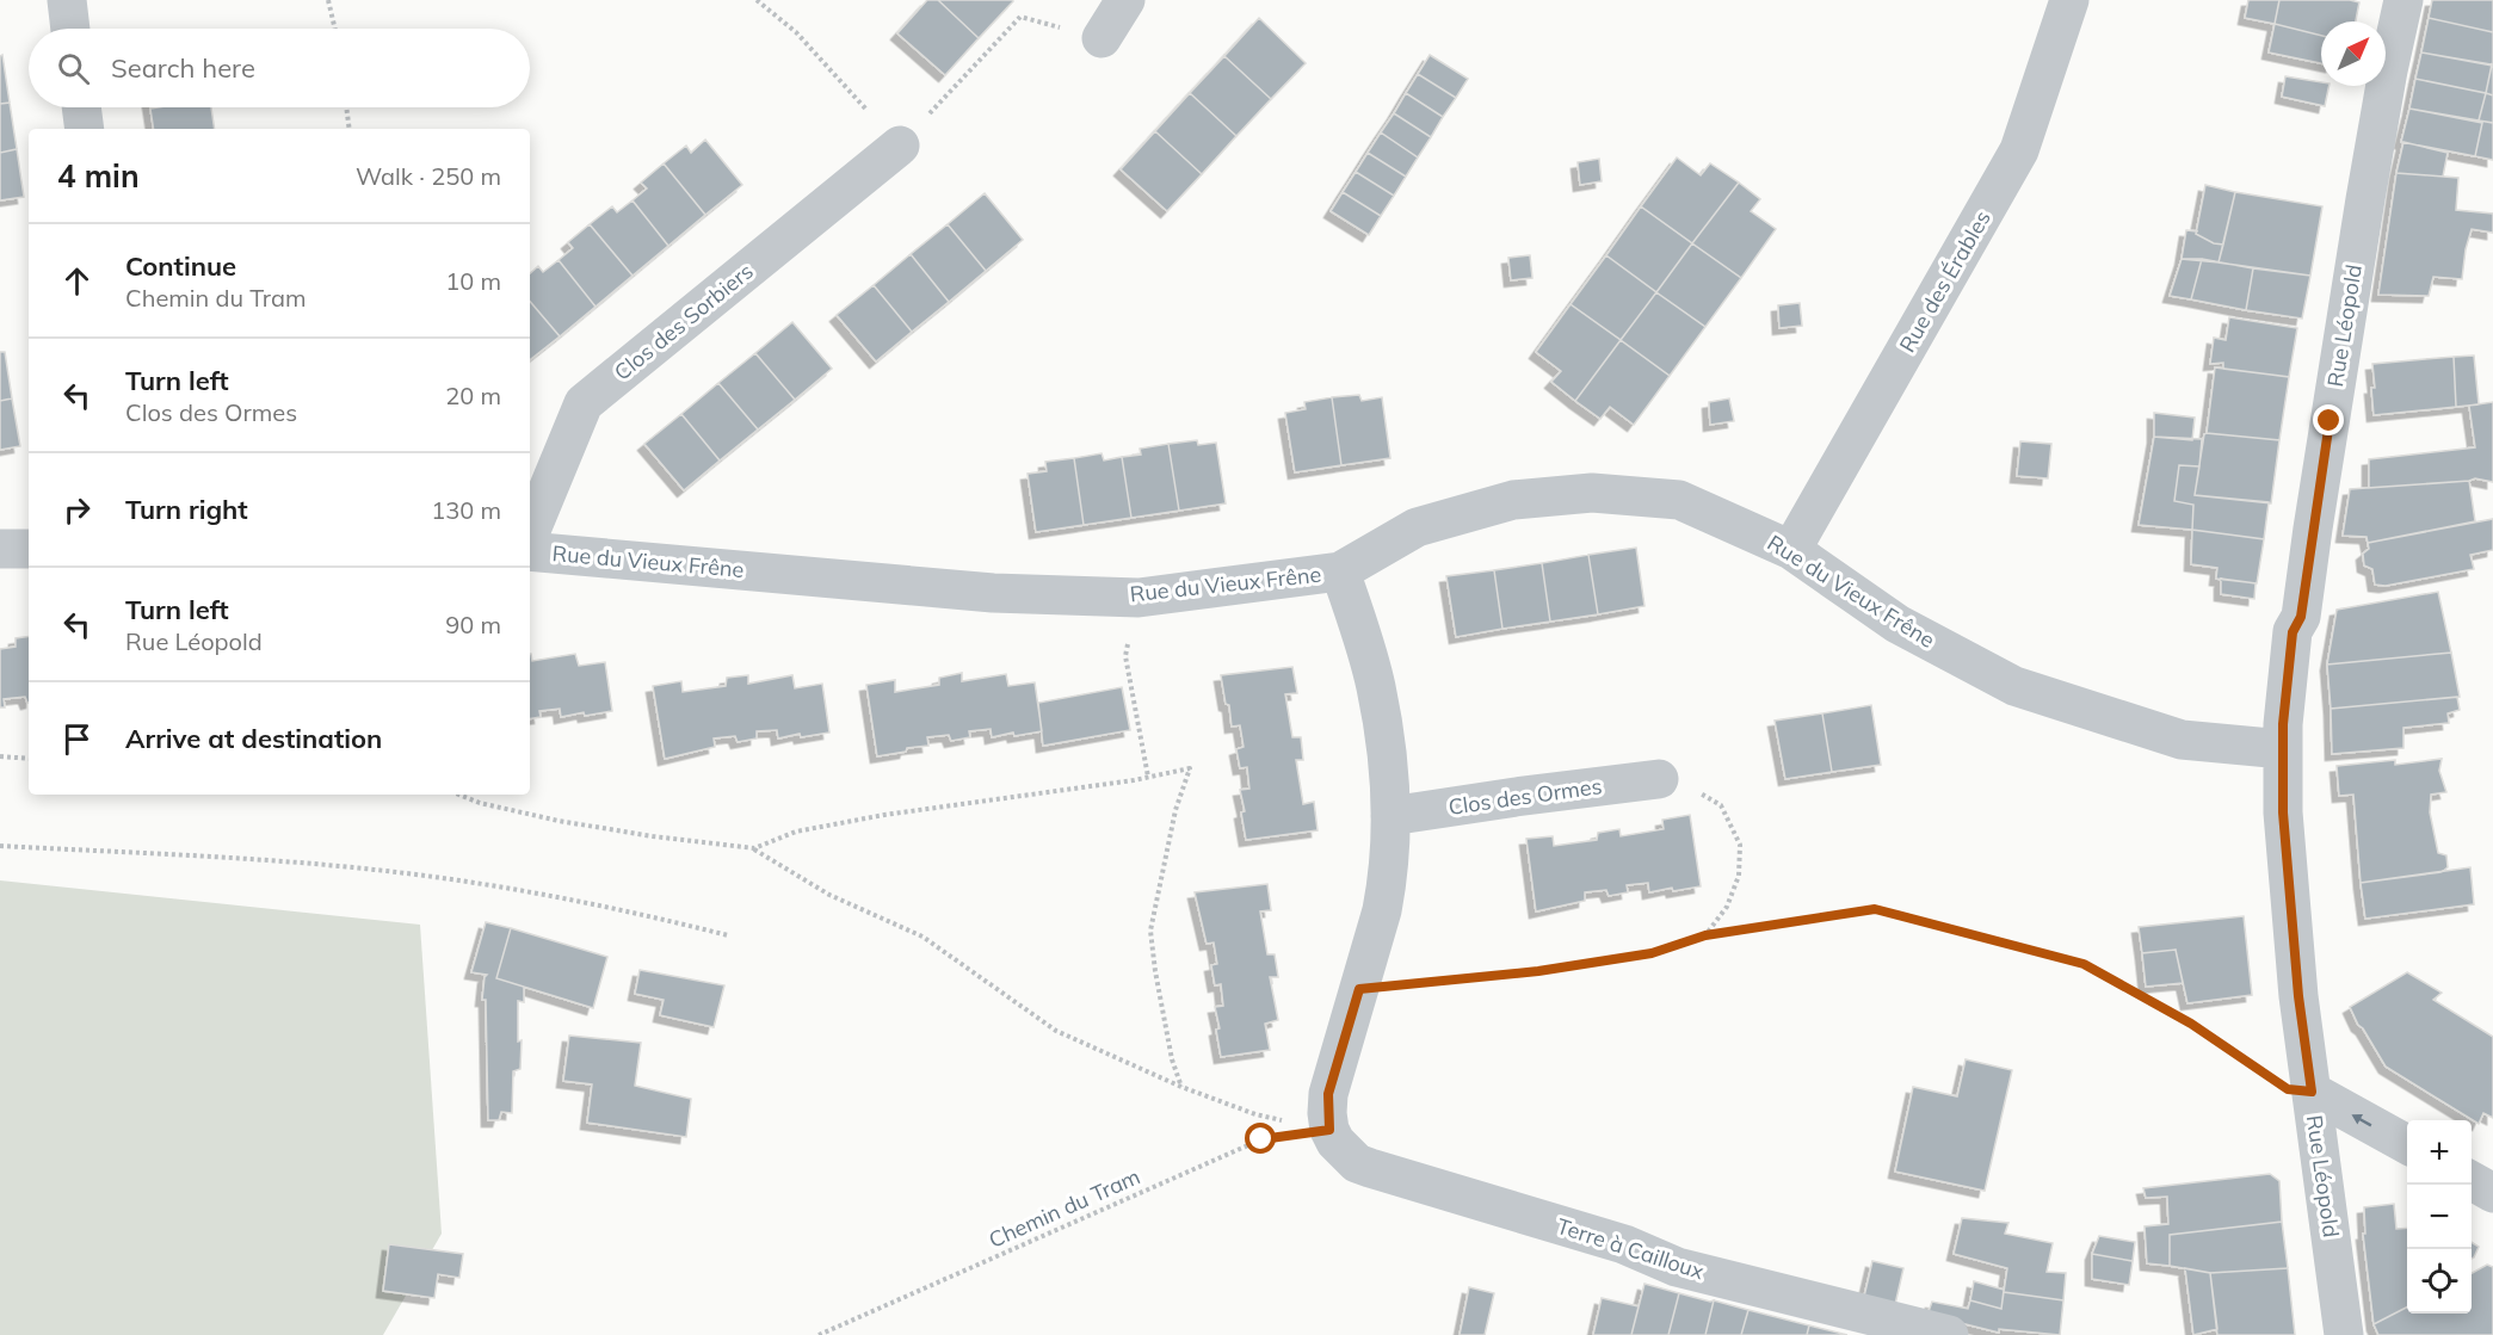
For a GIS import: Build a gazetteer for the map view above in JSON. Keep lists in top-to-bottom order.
{
  "streets": {
    "street": [
      "Rue des Érables",
      "Clos des Sorbiers",
      "Rue Léopold",
      "Rue du Vieux Frêne",
      "Clos des Ormes",
      "Terre à Cailloux"
    ],
    "path": ["Chemin du Tram"]
  },
  "crossings": [
    ["Rue des Érables", "Rue du Vieux Frêne"],
    ["Rue Léopold", "Rue du Vieux Frêne"],
    ["Chemin du Tram", "Terre à Cailloux"]
  ],
  "north": "top right",
  "page": {
    "search": "Search here",
    "heading": ["4 min", "Walk · 250 m"],
    "list": [
      ["Continue", "Chemin du Tram", "10 m"],
      ["Turn left", "Clos des Ormes", "20 m"],
      ["Turn right", "130 m"],
      ["Turn left", "Rue Léopold", "90 m"],
      "Arrive at destination"
    ],
    "map_buttons": ["+", "−"]
  }
}
